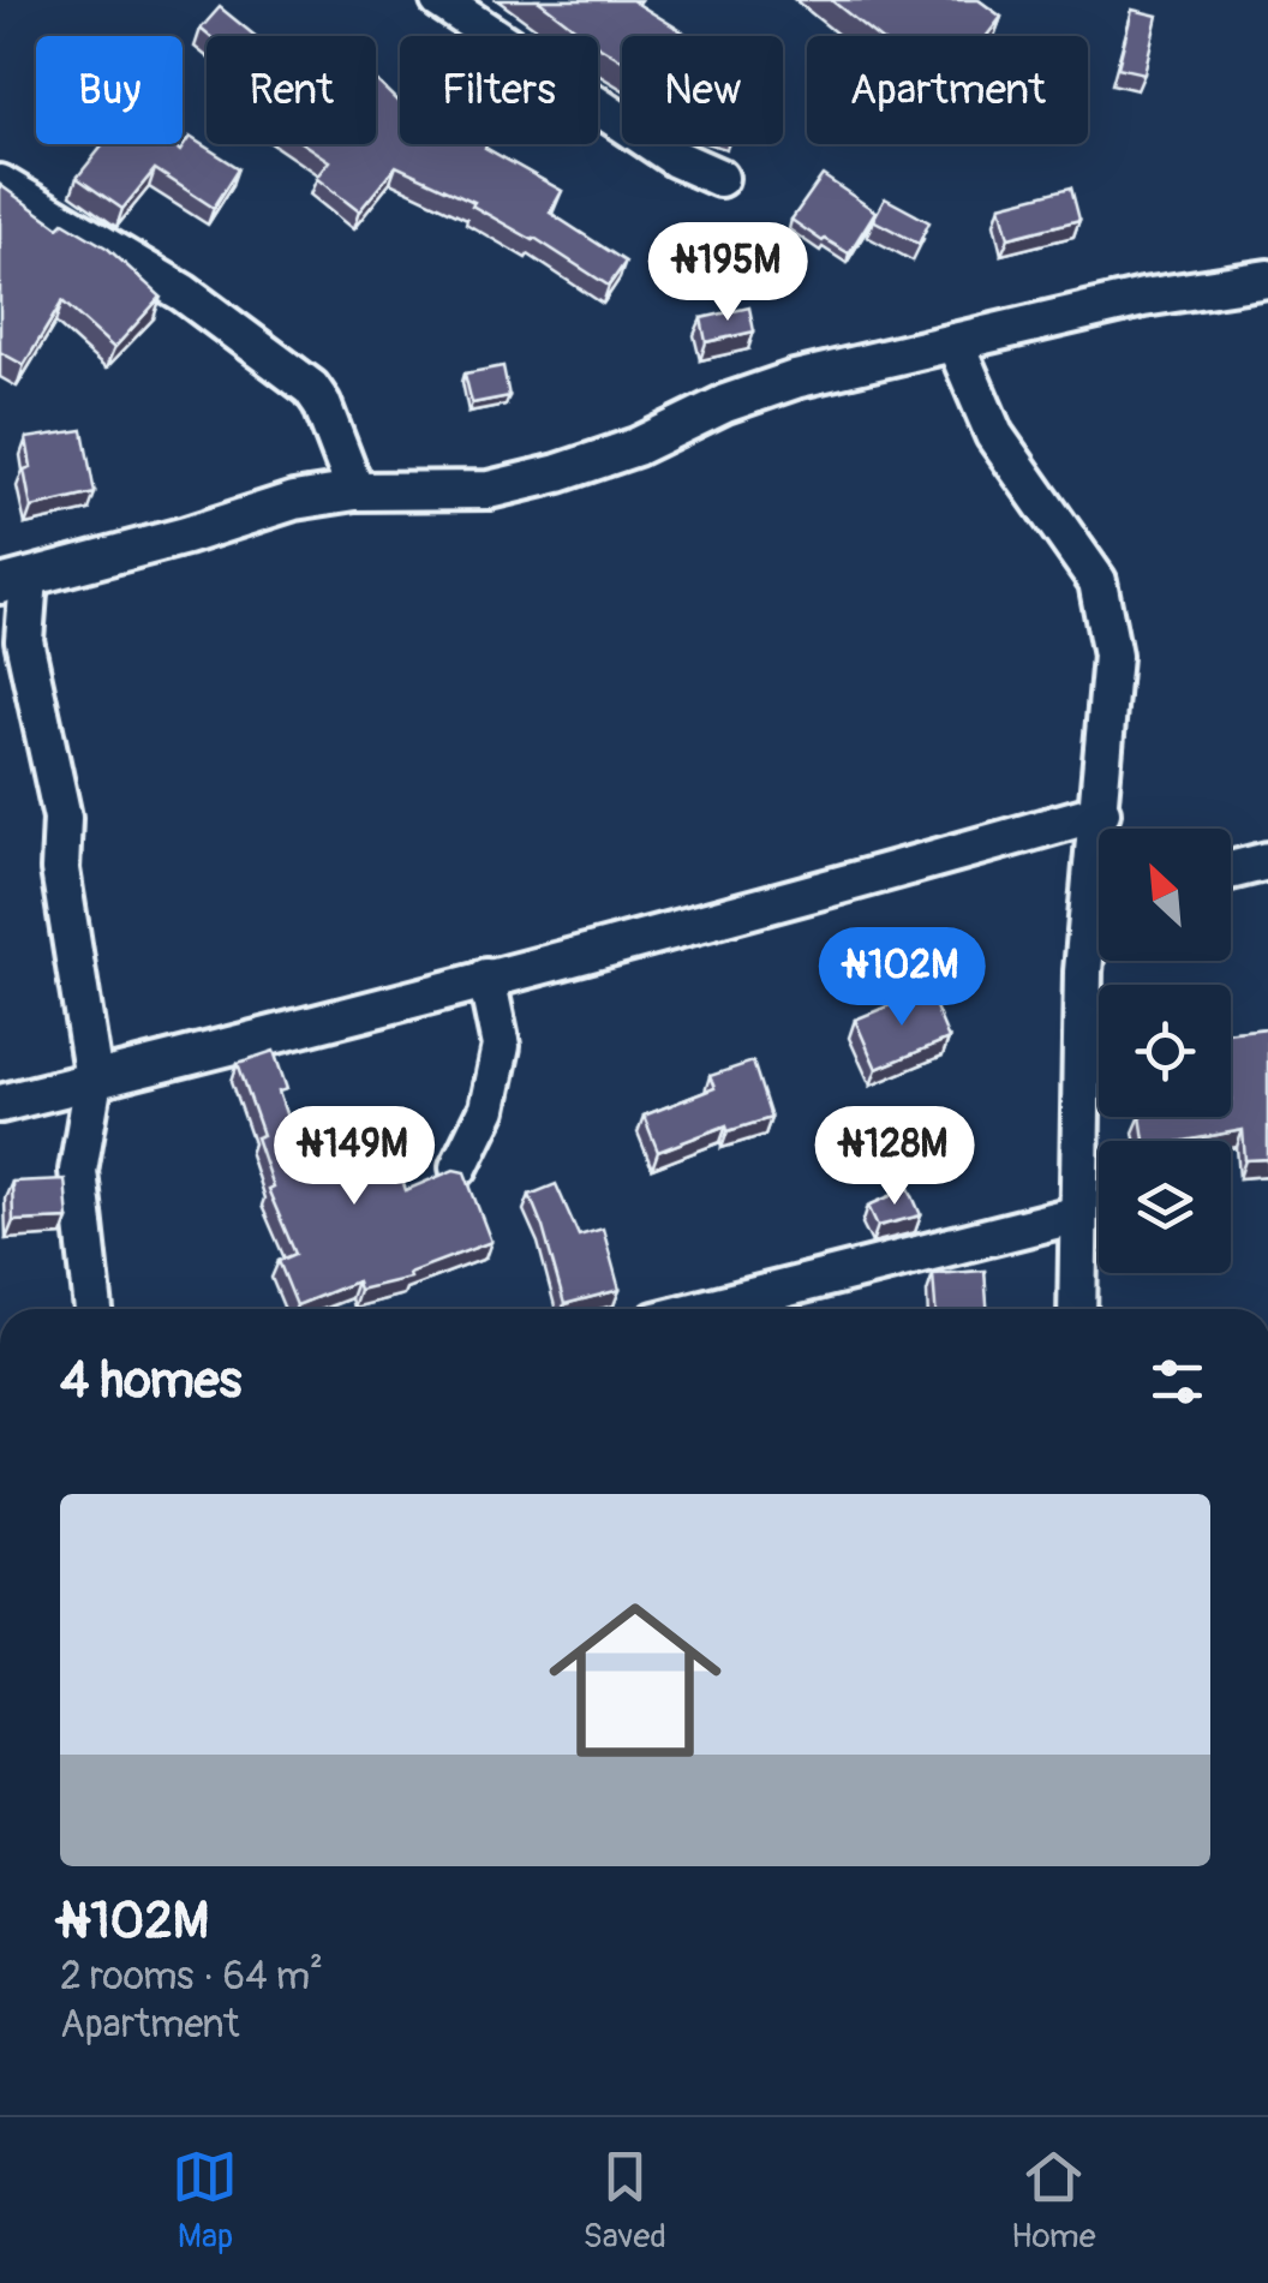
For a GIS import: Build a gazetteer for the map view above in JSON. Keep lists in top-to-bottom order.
{
  "north": "top left",
  "page": {
    "chip": [
      "Buy",
      "Rent",
      "Filters",
      "New",
      "Apartment"
    ],
    "price": [
      "₦195M",
      "₦102M",
      "₦149M",
      "₦128M"
    ],
    "heading": "4 homes",
    "list": [
      {
        "name": "₦102M",
        "note": "2 rooms · 64 m² · Apartment"
      }
    ],
    "tabs": ["Map", "Saved", "Home"]
  }
}
